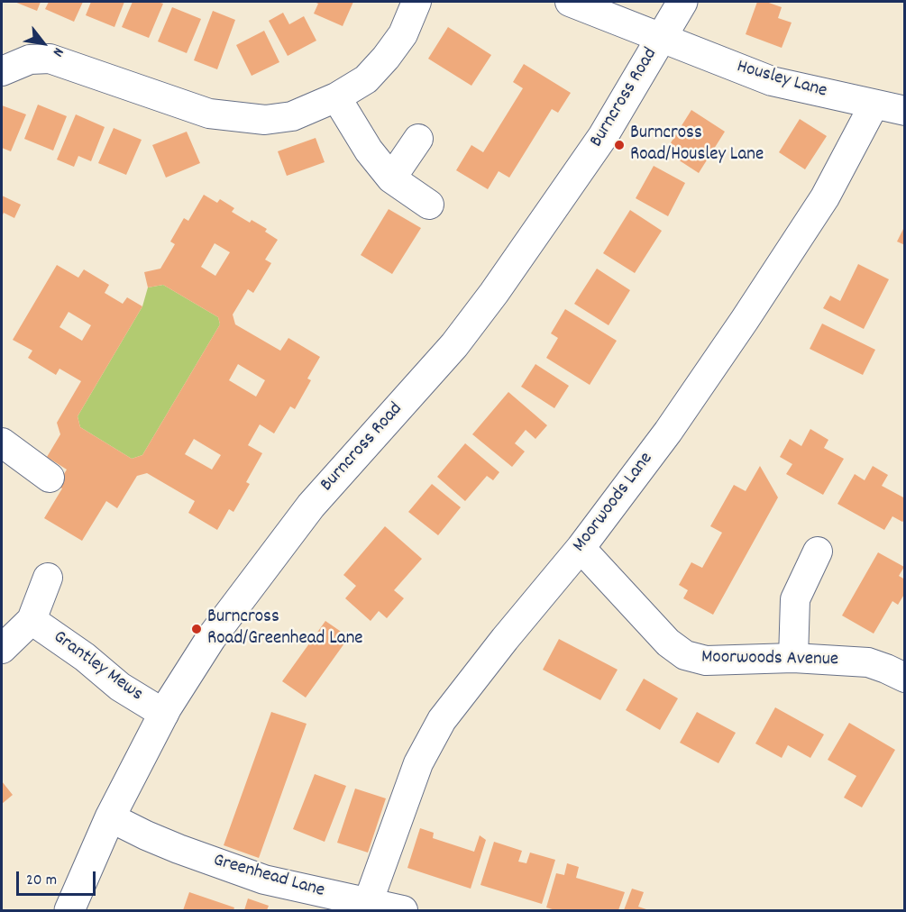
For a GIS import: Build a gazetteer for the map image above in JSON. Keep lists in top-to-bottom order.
{
  "streets": {
    "main road": ["Burncross Road"],
    "street": [
      "Housley Lane",
      "Moorwoods Lane",
      "Moorwoods Avenue",
      "Grantley Mews",
      "Greenhead Lane"
    ]
  },
  "crossings": [
    ["Housley Lane", "Burncross Road"],
    ["Housley Lane", "Moorwoods Lane"],
    ["Burncross Road", "Grantley Mews"],
    ["Burncross Road", "Greenhead Lane"],
    ["Moorwoods Lane", "Moorwoods Avenue"],
    ["Moorwoods Lane", "Greenhead Lane"]
  ],
  "places": ["Burncross Road/Housley Lane", "Burncross Road/Greenhead Lane"],
  "scale_bar": "20 m",
  "north": "bottom right"
}
